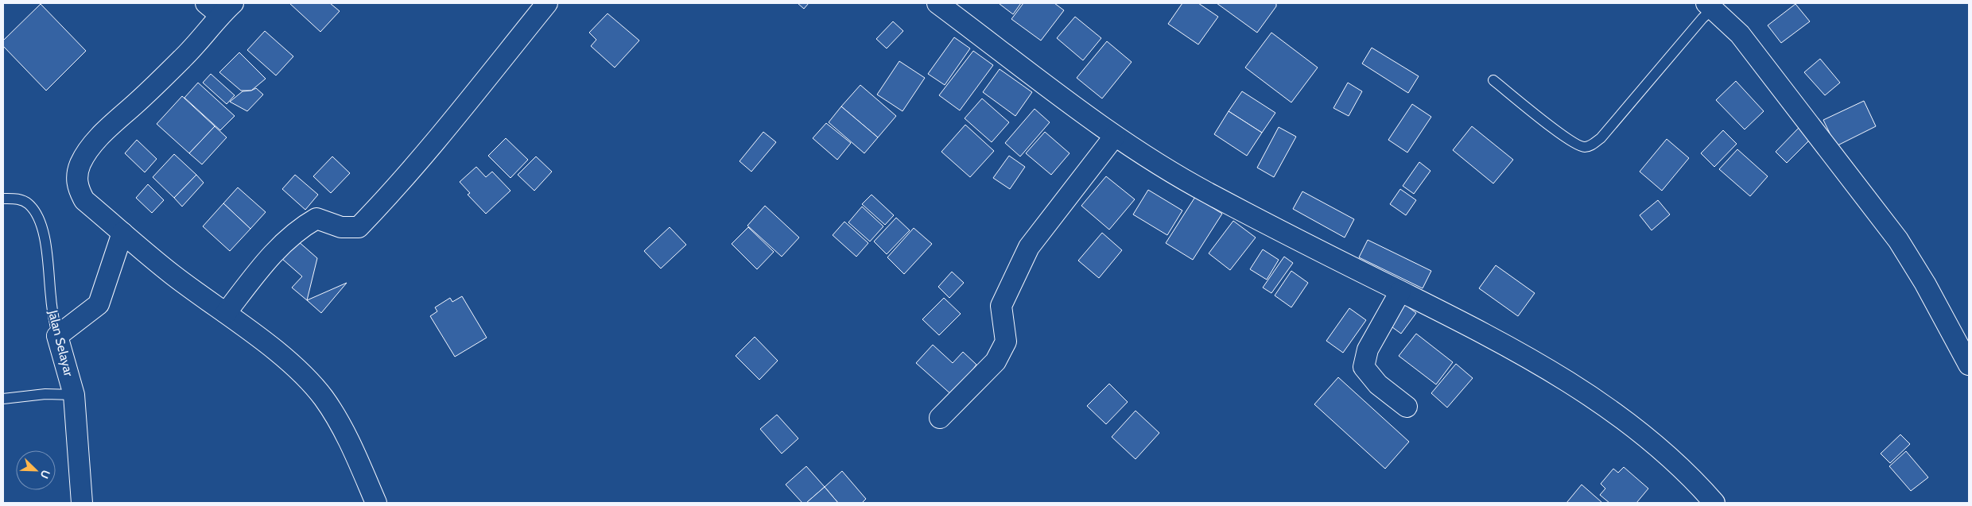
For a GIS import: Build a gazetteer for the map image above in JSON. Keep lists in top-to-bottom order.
{
  "streets": {
    "street": ["Jalan Selayar"]
  },
  "north": "bottom right"
}
